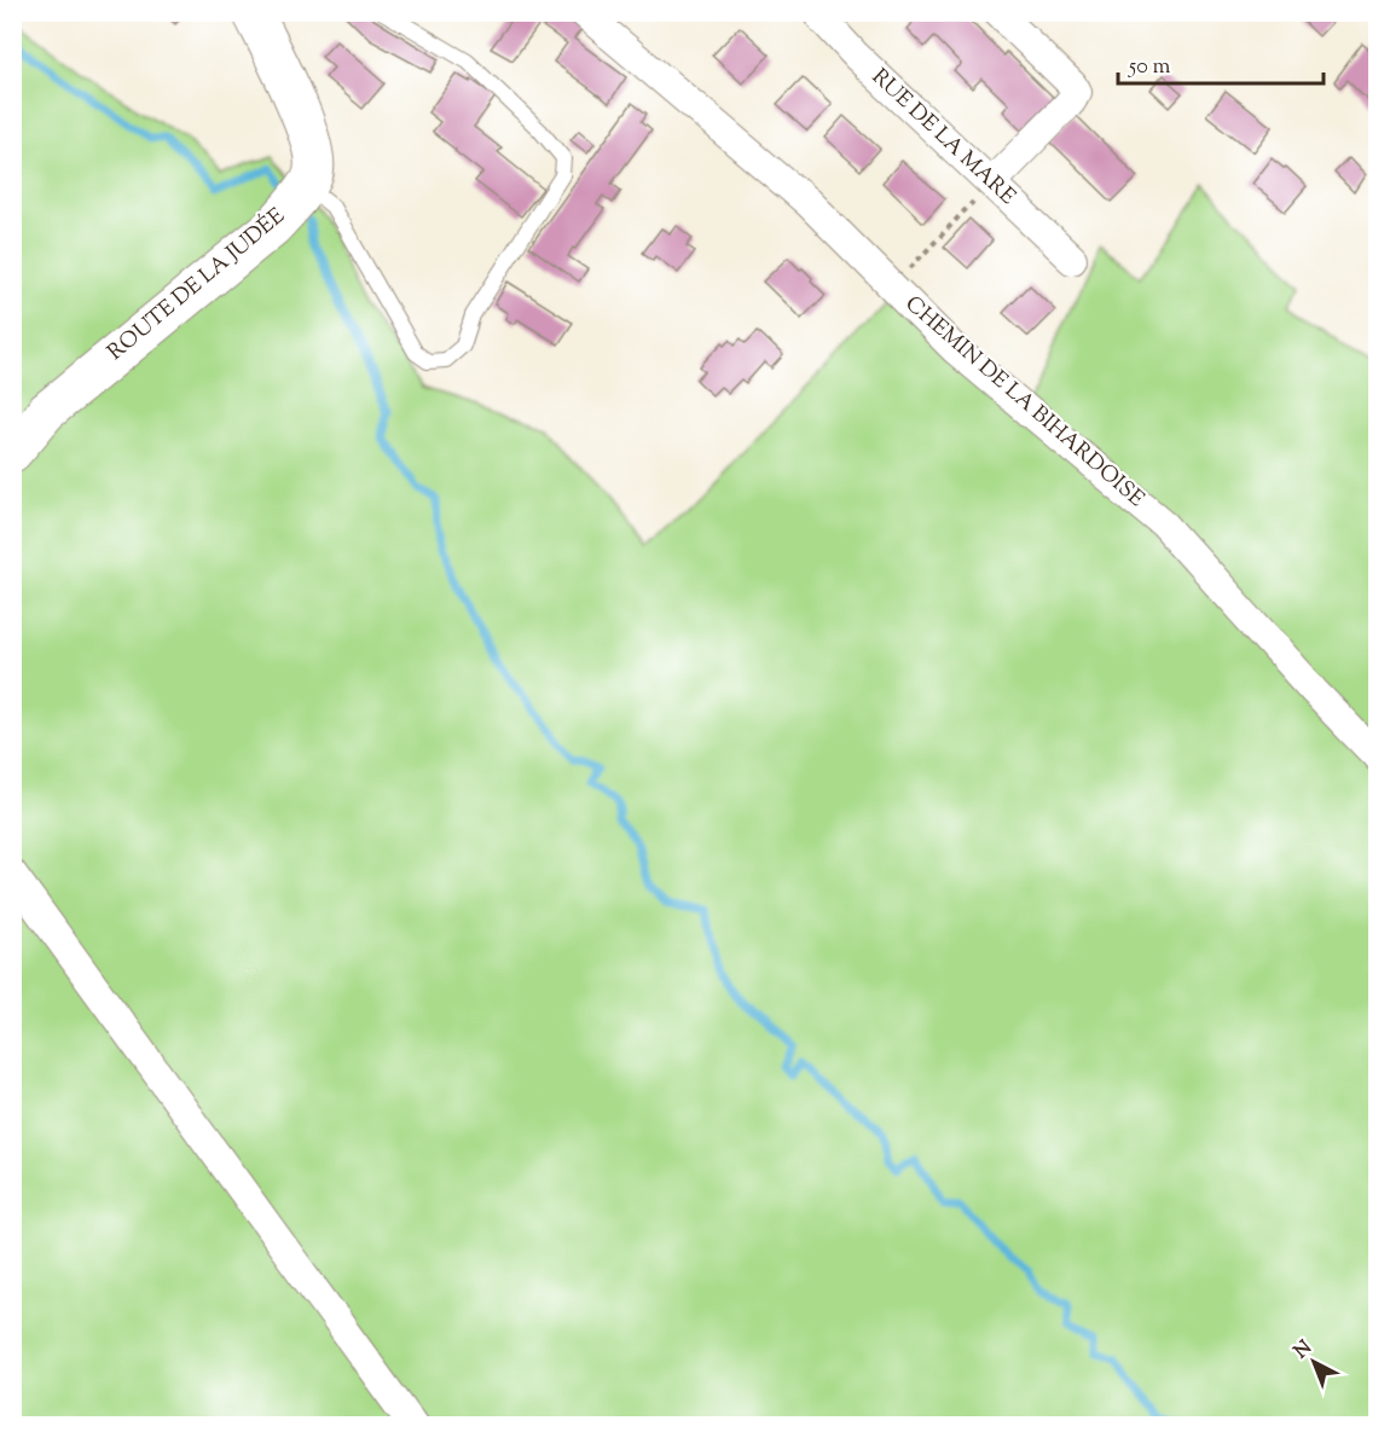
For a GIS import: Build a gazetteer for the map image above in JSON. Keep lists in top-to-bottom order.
{
  "streets": {
    "street": ["RUE DE LA MARE", "ROUTE DE LA JUDÉE", "CHEMIN DE LA BIHARDOISE"]
  },
  "scale_bar": "50 m",
  "north": "top left"
}
